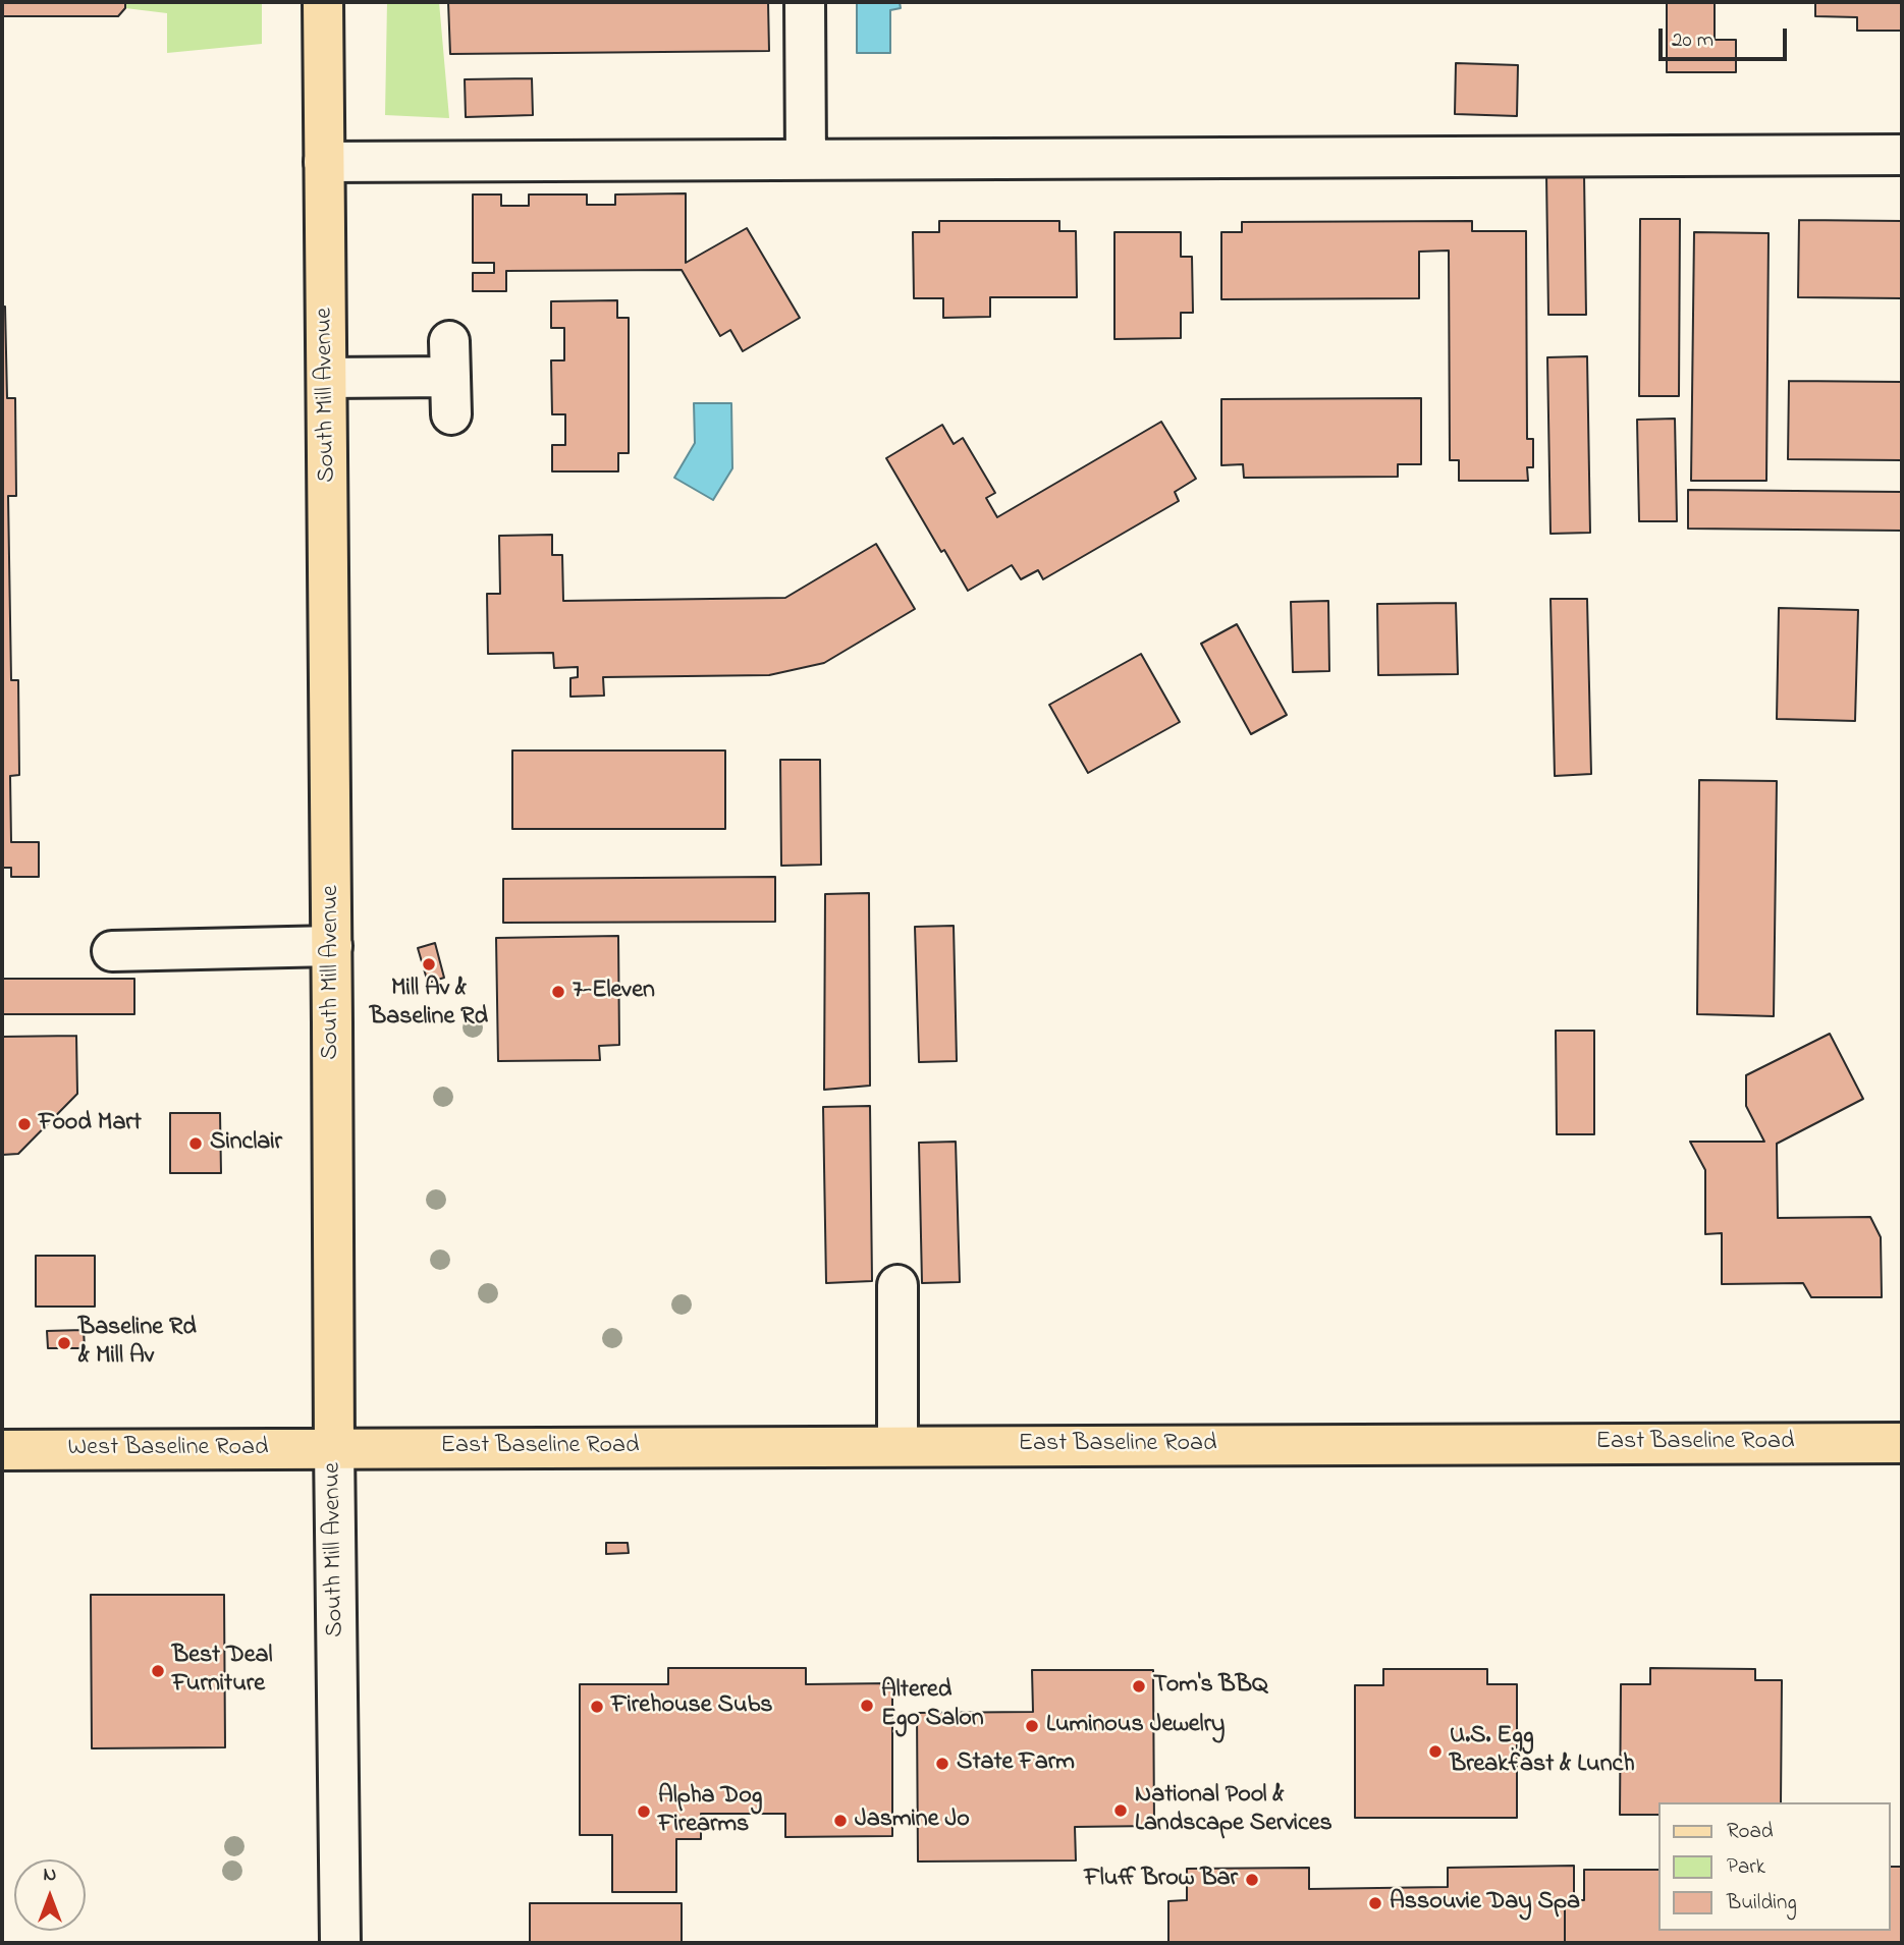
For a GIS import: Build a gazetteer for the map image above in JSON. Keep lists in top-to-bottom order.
{
  "streets": {
    "main road": ["South Mill Avenue", "East Baseline Road", "West Baseline Road"]
  },
  "crossings": [
    ["South Mill Avenue", "East Baseline Road"],
    ["South Mill Avenue", "West Baseline Road"],
    ["East Baseline Road", "West Baseline Road"]
  ],
  "places": [
    "Mill Av & Baseline Rd",
    "7-Eleven",
    "Food Mart",
    "Sinclair",
    "Baseline Rd & Mill Av",
    "Best Deal Furniture",
    "Tom's BBQ",
    "Altered Ego Salon",
    "Firehouse Subs",
    "Luminous Jewelry",
    "U.S. Egg Breakfast & Lunch",
    "State Farm",
    "National Pool & Landscape Services",
    "Alpha Dog Firearms",
    "Jasmine Jo",
    "Fluff Brow Bar",
    "Assouvie Day Spa"
  ],
  "legend": ["Road", "Park", "Building"],
  "scale_bar": "20 m",
  "north": "top"
}
